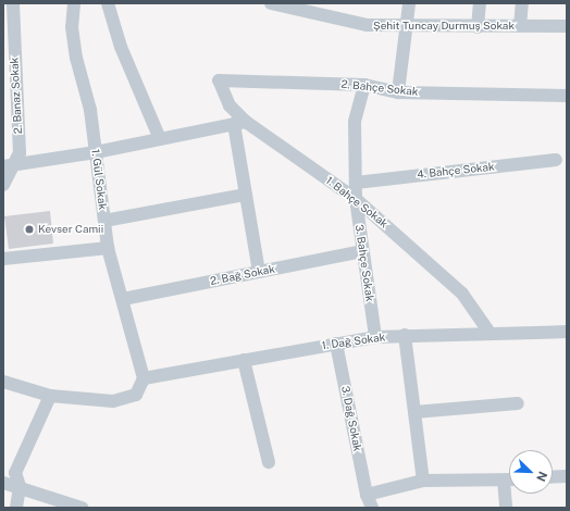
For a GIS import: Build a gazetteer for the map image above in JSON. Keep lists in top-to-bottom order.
{
  "streets": {
    "street": [
      "Şehit Tuncay Durmuş Sokak",
      "2. Bahçe Sokak",
      "2. Banaz Sokak",
      "4. Bahçe Sokak",
      "1. Gül Sokak",
      "1. Bahçe Sokak",
      "3. Bahçe Sokak",
      "2. Bağ Sokak",
      "1. Dağ Sokak",
      "3. Dağ Sokak"
    ]
  },
  "crossings": [
    ["2. Bahçe Sokak", "1. Bahçe Sokak"],
    ["2. Bahçe Sokak", "3. Bahçe Sokak"],
    ["4. Bahçe Sokak", "3. Bahçe Sokak"],
    ["1. Gül Sokak", "2. Bağ Sokak"],
    ["1. Gül Sokak", "1. Dağ Sokak"],
    ["1. Bahçe Sokak", "3. Bahçe Sokak"],
    ["1. Bahçe Sokak", "1. Dağ Sokak"],
    ["3. Bahçe Sokak", "2. Bağ Sokak"],
    ["3. Bahçe Sokak", "1. Dağ Sokak"],
    ["1. Dağ Sokak", "3. Dağ Sokak"]
  ],
  "places": ["Kevser Camii"],
  "north": "bottom right"
}
